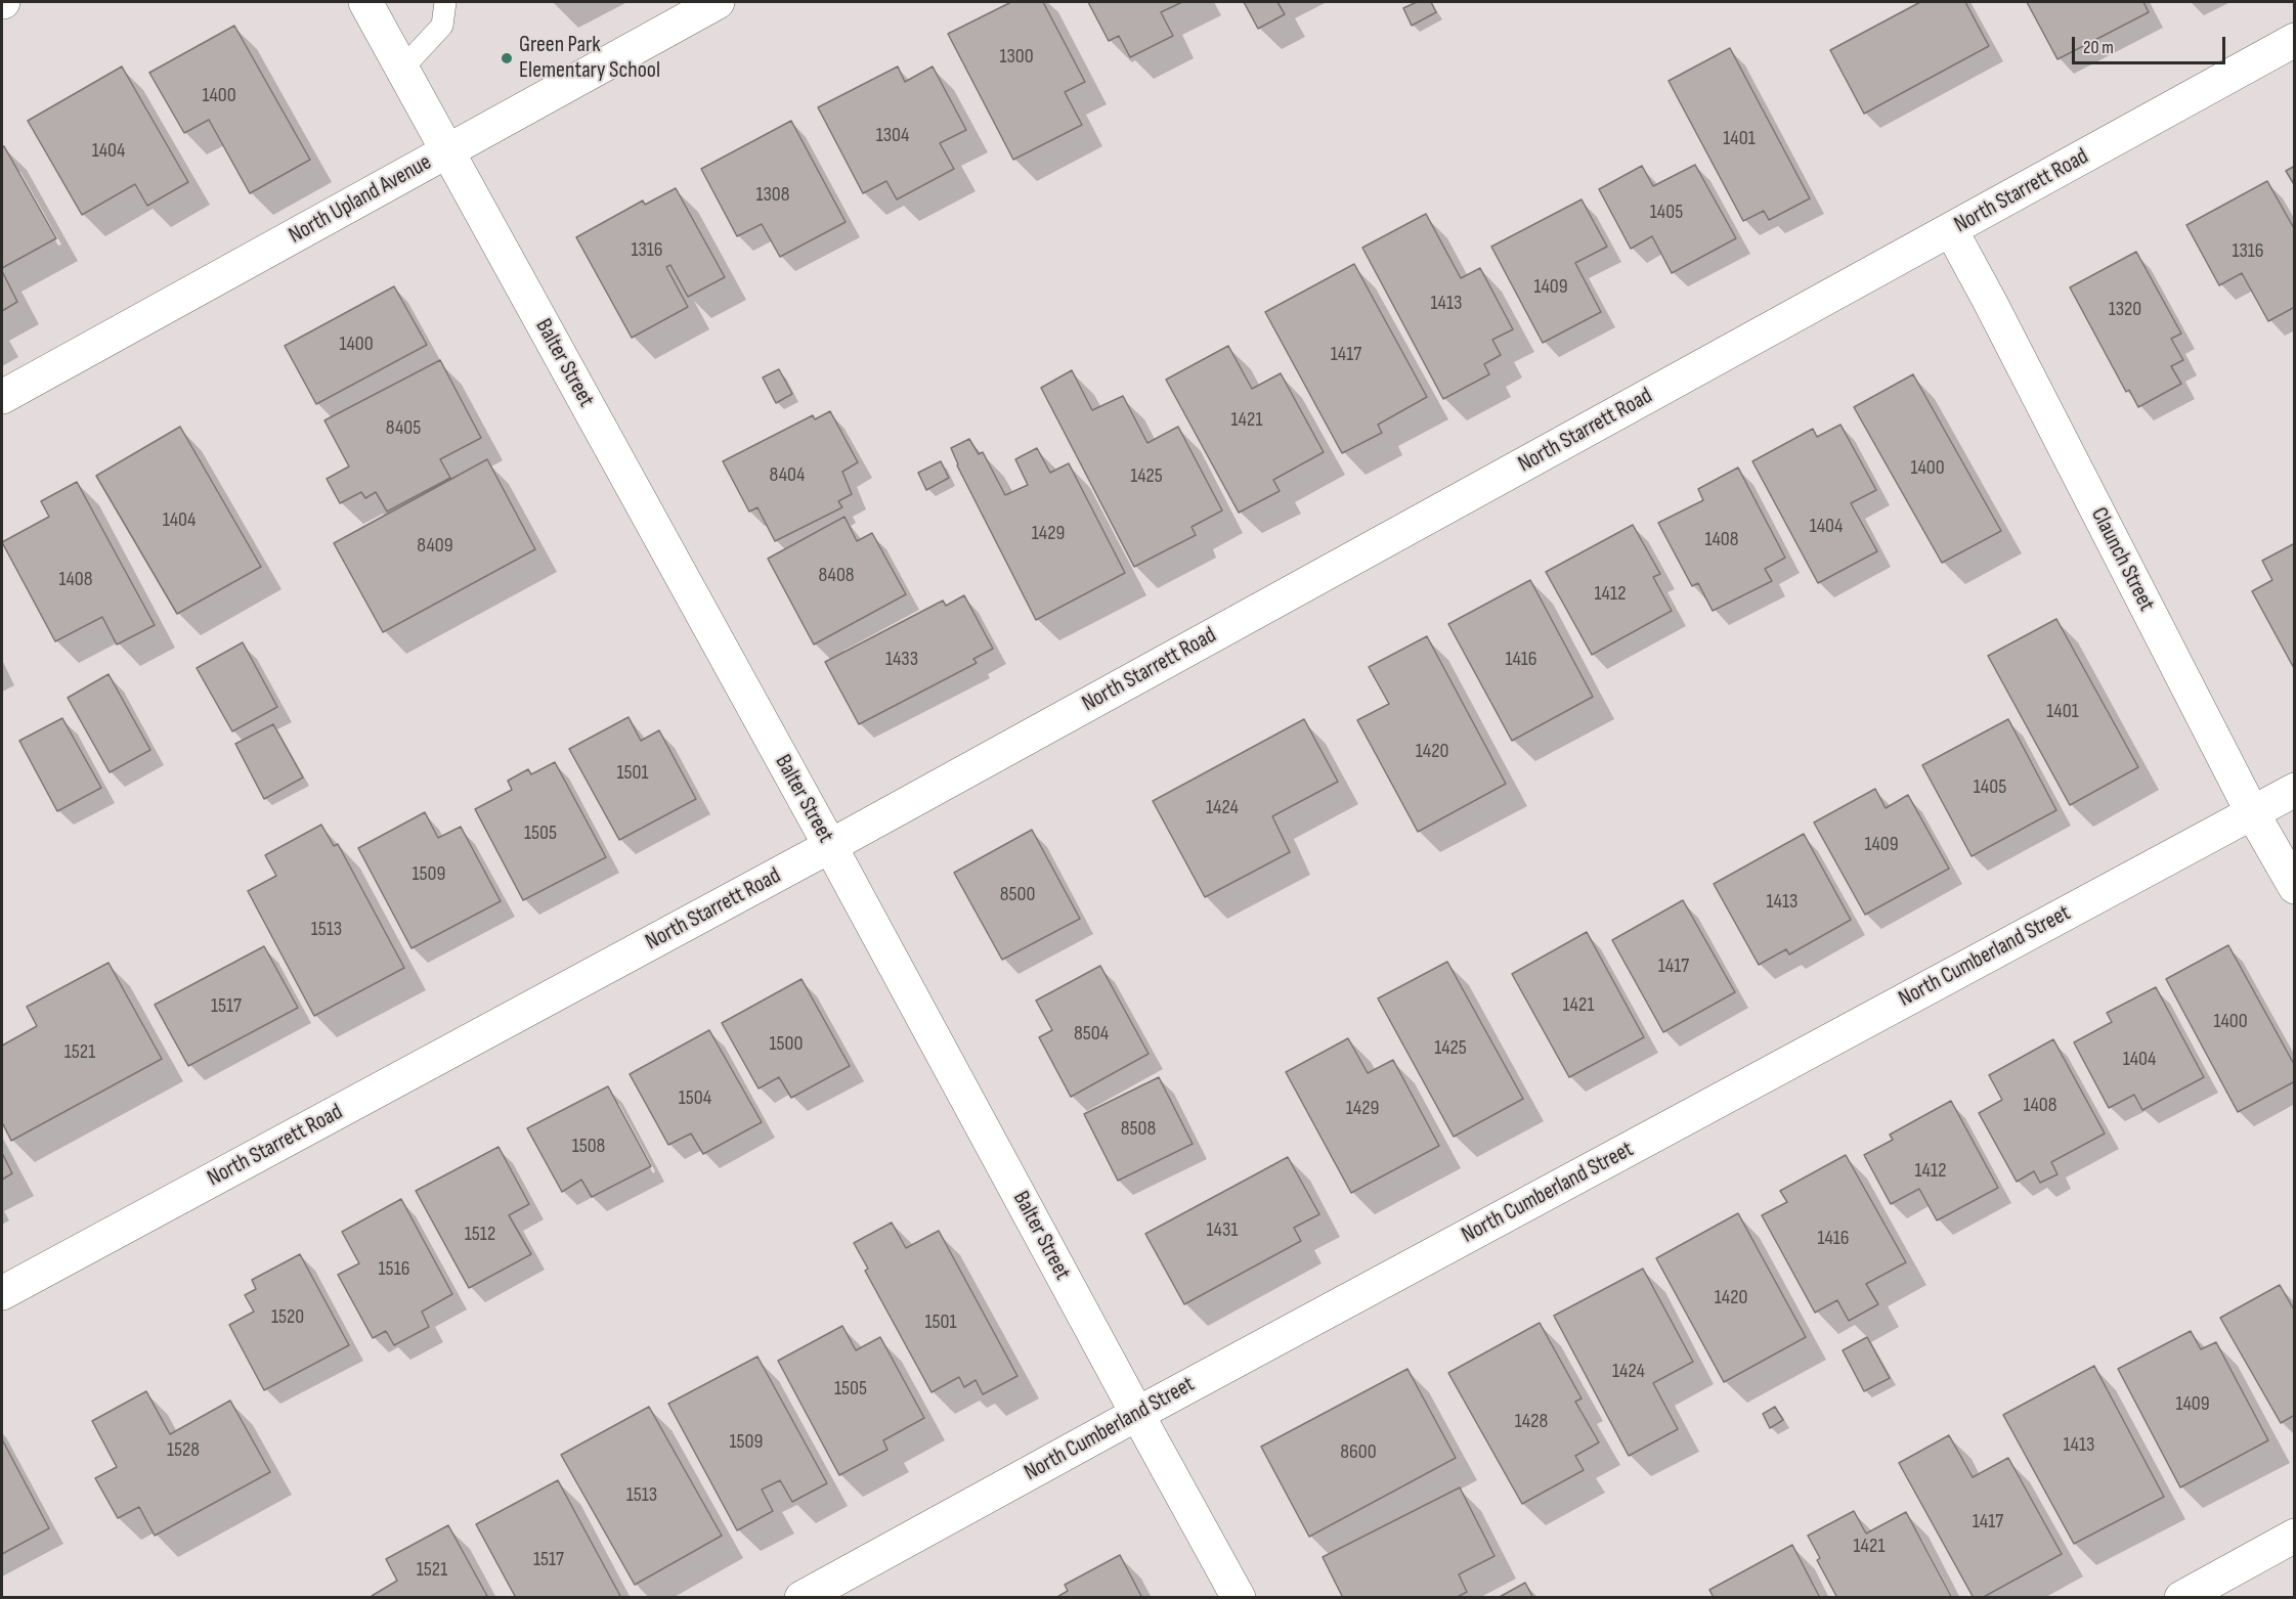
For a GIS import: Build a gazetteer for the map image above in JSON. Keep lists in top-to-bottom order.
{
  "streets": {
    "street": [
      "North Starrett Road",
      "North Upland Avenue",
      "Balter Street",
      "Claunch Street",
      "North Cumberland Street"
    ]
  },
  "crossings": [
    ["North Starrett Road", "Balter Street"],
    ["North Starrett Road", "Claunch Street"],
    ["North Upland Avenue", "Balter Street"],
    ["Balter Street", "North Cumberland Street"],
    ["Claunch Street", "North Cumberland Street"]
  ],
  "places": ["Green Park Elementary School"],
  "house_numbers": [
    "1300",
    "1400",
    "1304",
    "1401",
    "1404",
    "1308",
    "1405",
    "1316",
    "1316",
    "1409",
    "1413",
    "1320",
    "1400",
    "1417",
    "1421",
    "8405",
    "1400",
    "8404",
    "1425",
    "1404",
    "1404",
    "1429",
    "1408",
    "8409",
    "8408",
    "1408",
    "1412",
    "1433",
    "1416",
    "1401",
    "1420",
    "1501",
    "1405",
    "1424",
    "1505",
    "1409",
    "1509",
    "8500",
    "1413",
    "1513",
    "1417",
    "1421",
    "1517",
    "1400",
    "8504",
    "1500",
    "1425",
    "1521",
    "1404",
    "1504",
    "1408",
    "1429",
    "8508",
    "1508",
    "1412",
    "1431",
    "1512",
    "1416",
    "1516",
    "1420",
    "1520",
    "1501",
    "1424",
    "1505",
    "1409",
    "1428",
    "1509",
    "1413",
    "1528",
    "8600",
    "1513",
    "1417",
    "1421",
    "1517",
    "1521"
  ],
  "scale_bar": "20 m"
}
